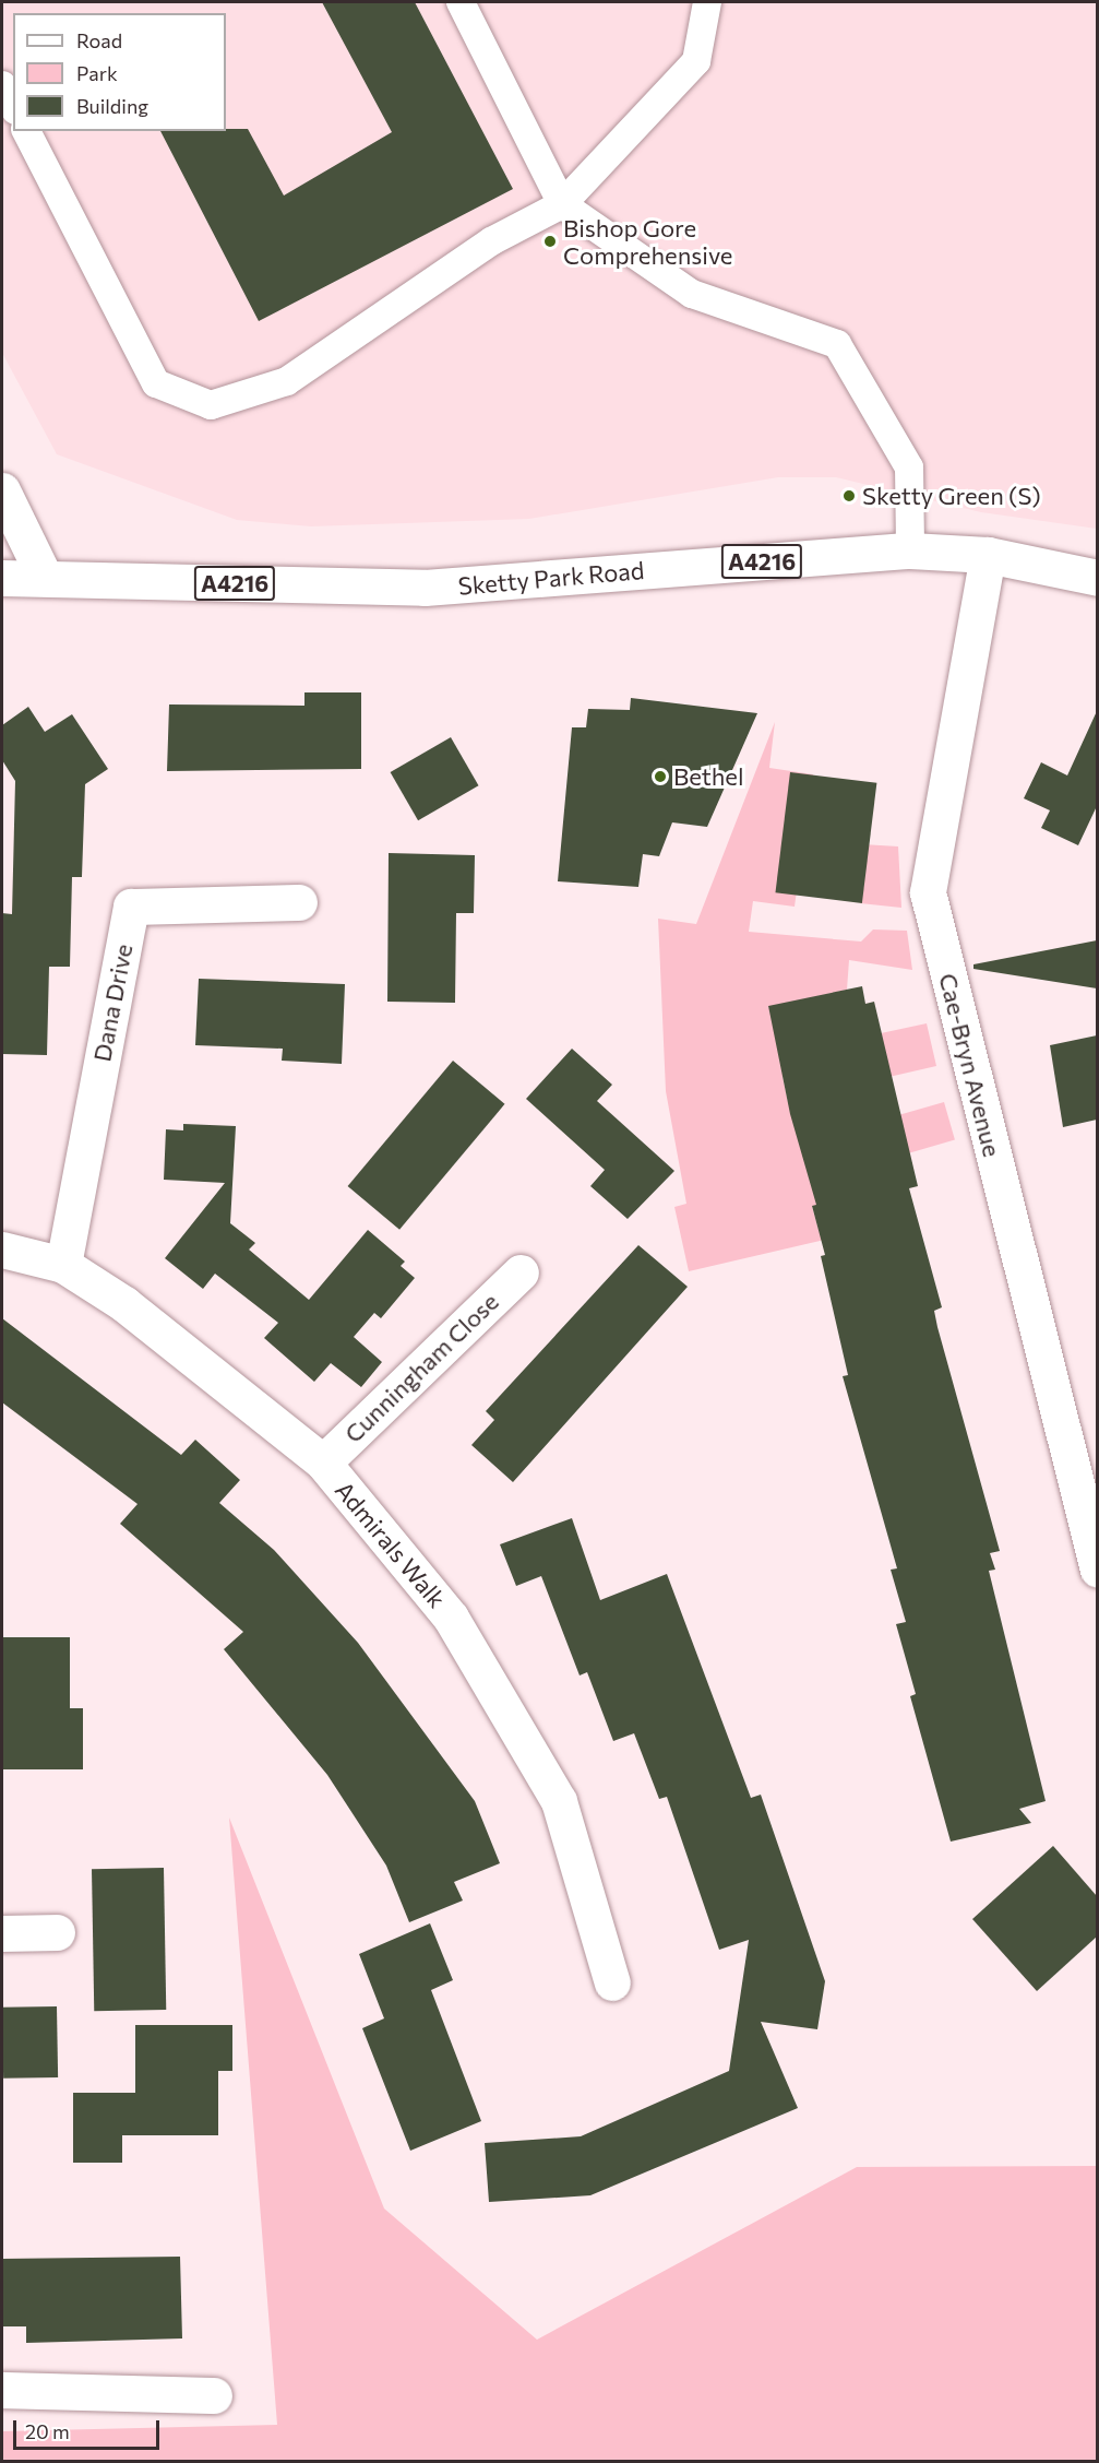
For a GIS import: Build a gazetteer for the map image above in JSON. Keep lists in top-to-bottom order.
{
  "streets": {
    "street": [
      "A4216",
      "Sketty Park Road",
      "Dana Drive",
      "Cae-Bryn Avenue",
      "Cunningham Close",
      "Admirals Walk"
    ]
  },
  "crossings": [
    ["Sketty Park Road", "Cae-Bryn Avenue"],
    ["Dana Drive", "Admirals Walk"],
    ["Cunningham Close", "Admirals Walk"]
  ],
  "places": ["Bishop Gore Comprehensive", "Sketty Green (S)", "Bethel"],
  "legend": ["Road", "Park", "Building"],
  "scale_bar": "20 m"
}
